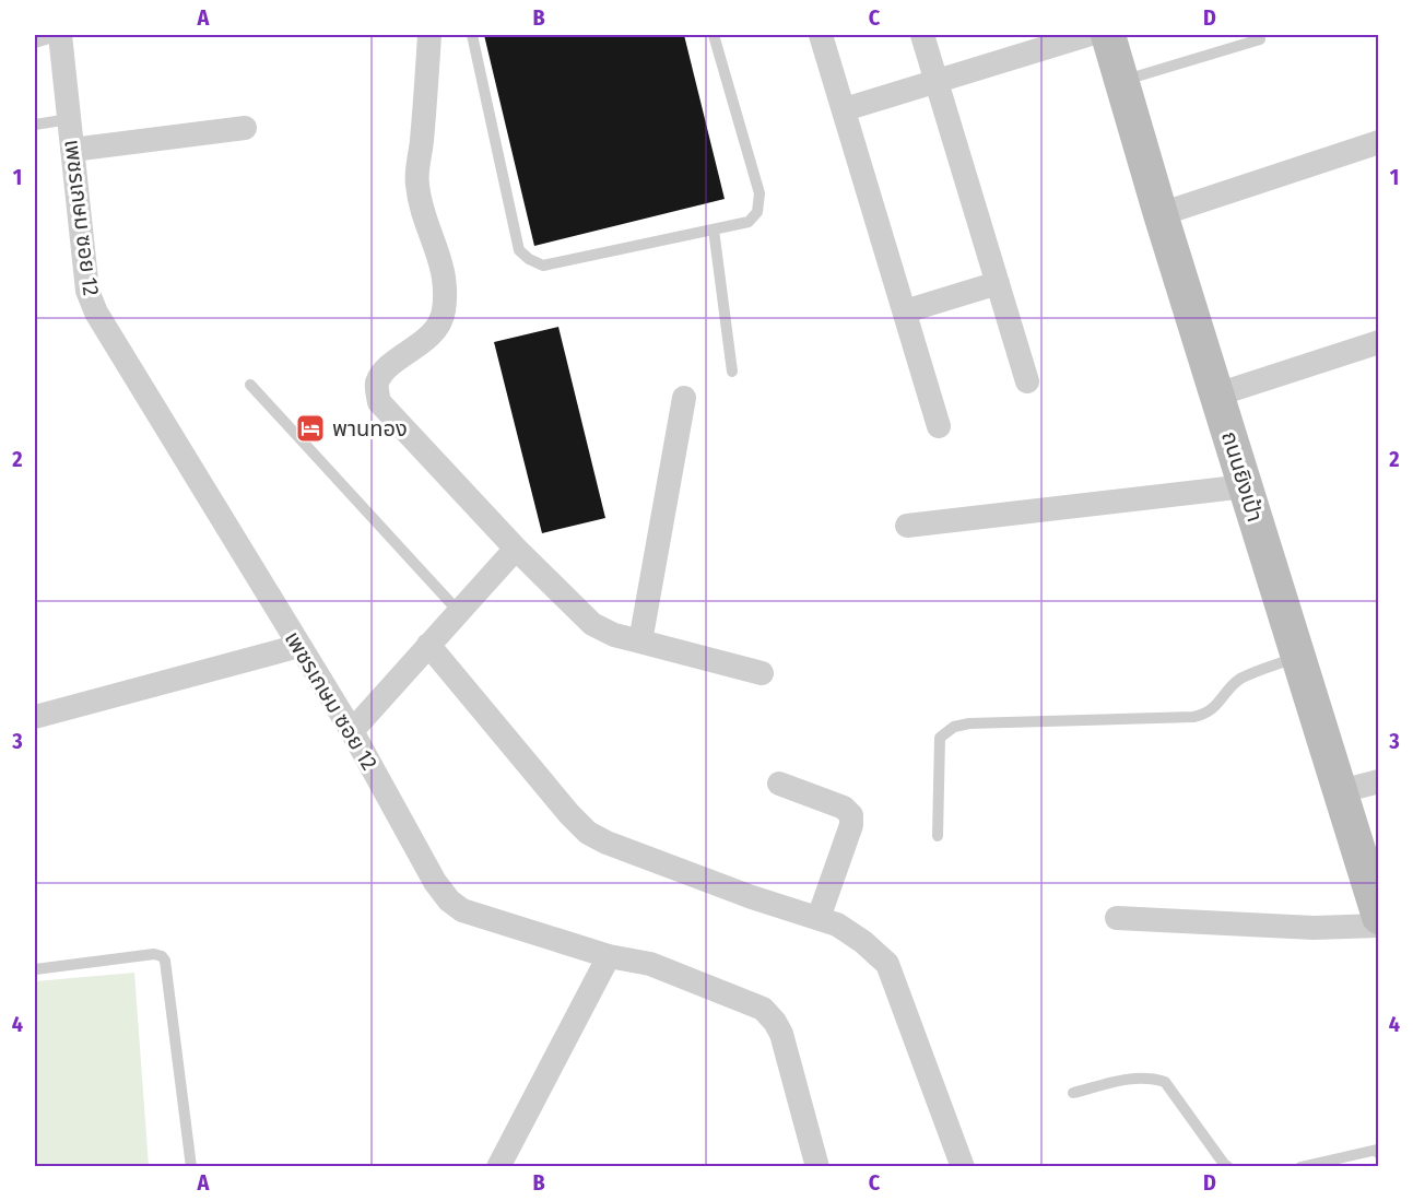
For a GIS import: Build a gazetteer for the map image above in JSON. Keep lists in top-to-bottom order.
{
  "streets": {
    "main road": ["ถนนยิงเป้า"],
    "street": ["เพชรเกษม ซอย 12"]
  },
  "places": {
    "hotel": ["พานทอง"]
  },
  "grid": {
    "columns": [
      "A",
      "B",
      "C",
      "D"
    ],
    "rows": [
      "1",
      "2",
      "3",
      "4"
    ]
  }
}
